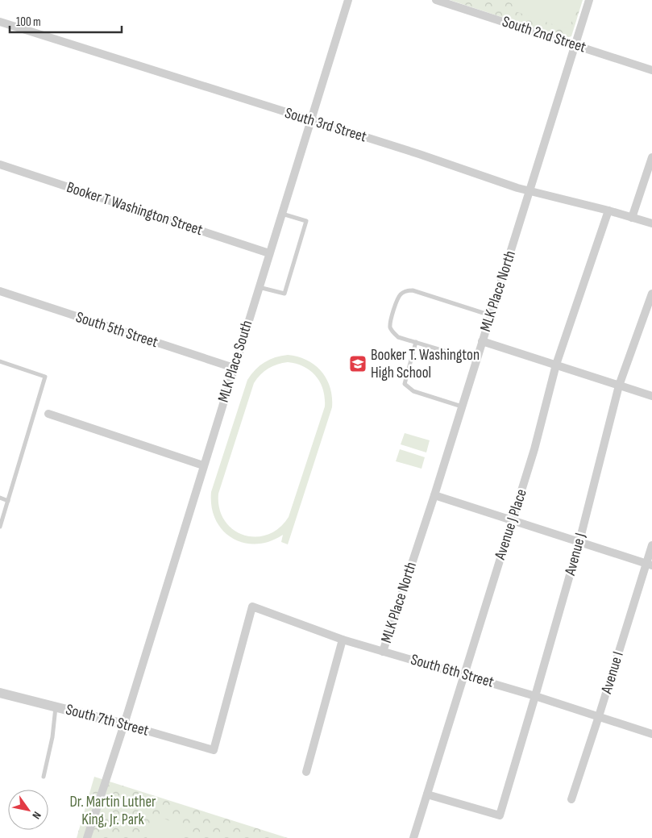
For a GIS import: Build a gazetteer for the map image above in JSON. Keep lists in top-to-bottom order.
{
  "streets": {
    "street": [
      "South 2nd Street",
      "South 3rd Street",
      "Booker T Washington Street",
      "MLK Place North",
      "South 5th Street",
      "MLK Place South",
      "Avenue J Place",
      "Avenue J",
      "South 6th Street",
      "Avenue I",
      "South 7th Street"
    ]
  },
  "crossings": [
    ["South 2nd Street", "MLK Place North"],
    ["South 3rd Street", "MLK Place North"],
    ["South 3rd Street", "MLK Place South"],
    ["South 3rd Street", "Avenue J Place"],
    ["Booker T Washington Street", "MLK Place South"],
    ["MLK Place North", "South 6th Street"],
    ["South 5th Street", "MLK Place South"],
    ["MLK Place South", "South 7th Street"],
    ["Avenue J Place", "Avenue J"],
    ["Avenue J Place", "South 6th Street"],
    ["Avenue J", "South 6th Street"],
    ["South 6th Street", "Avenue I"],
    ["South 6th Street", "South 7th Street"]
  ],
  "parks": ["Dr. Martin Luther King, Jr. Park"],
  "places": {
    "school or university": ["Booker T. Washington High School"]
  },
  "scale_bar": "100 m",
  "north": "bottom right"
}
